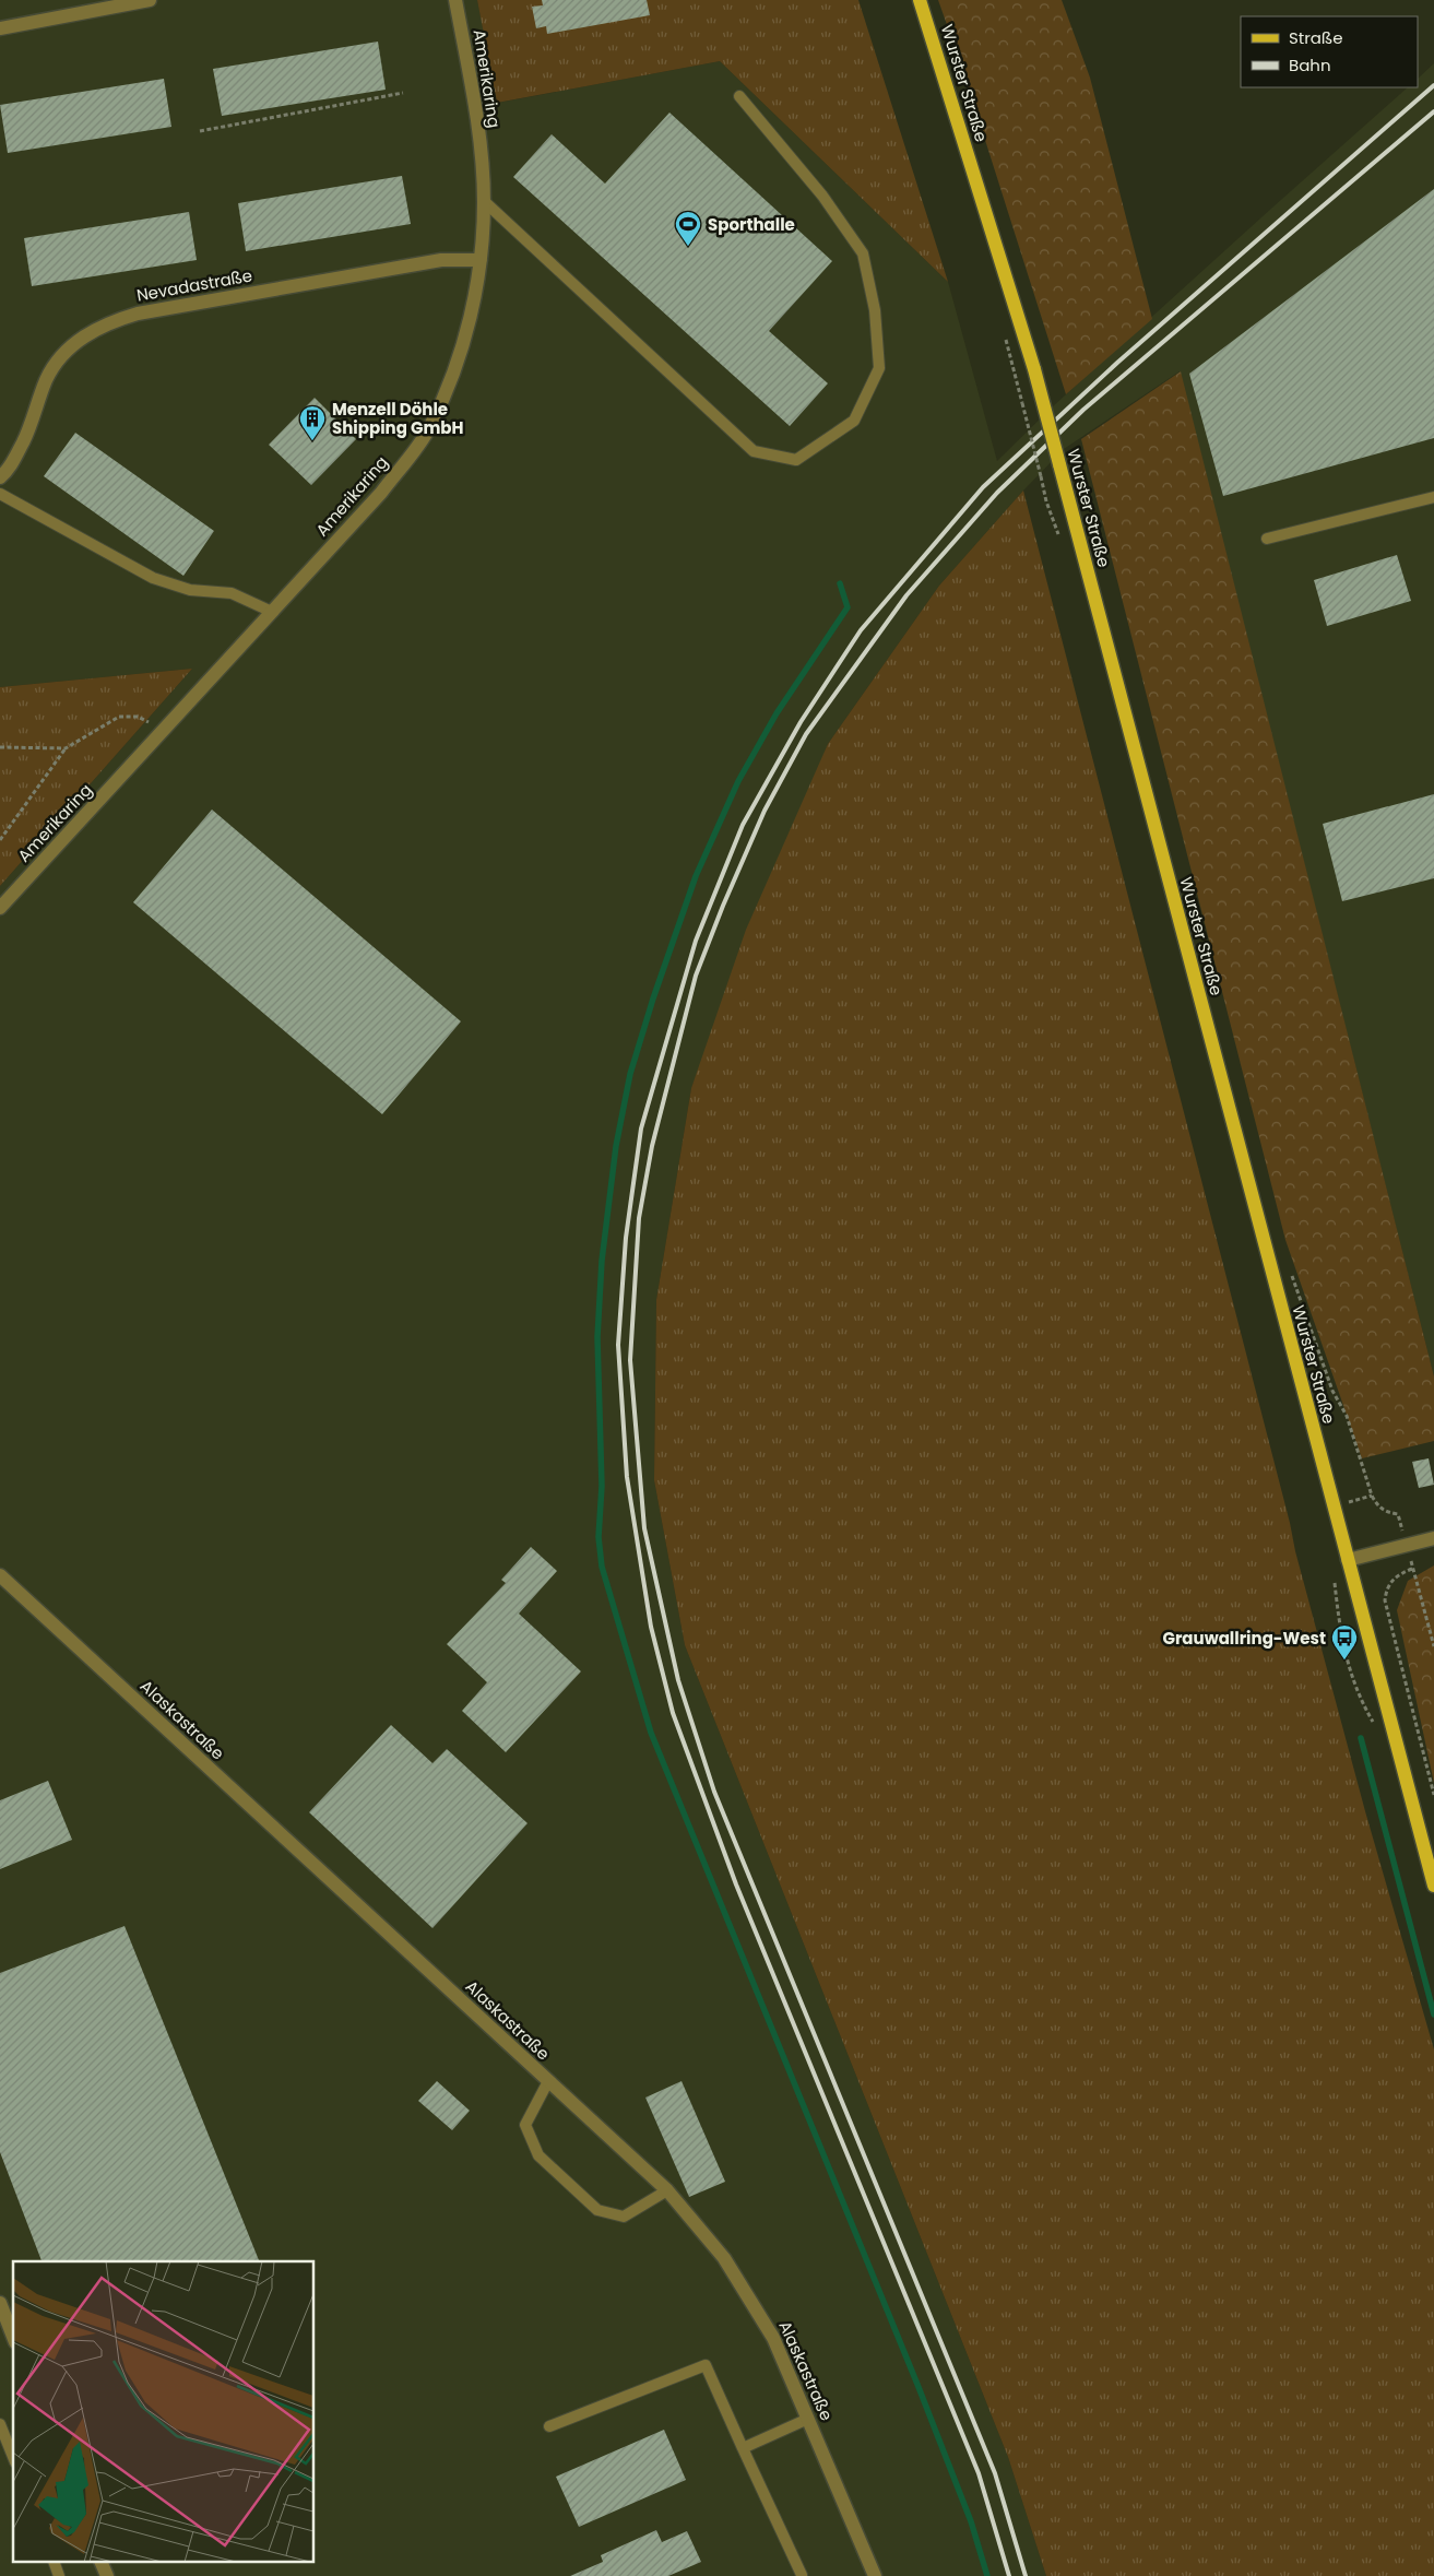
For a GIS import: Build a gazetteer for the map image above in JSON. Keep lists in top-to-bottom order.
{
  "streets": {
    "main road": ["Wurster Straße"],
    "street": ["Amerikaring", "Nevadastraße", "Alaskastraße"]
  },
  "crossings": [
    ["Amerikaring", "Nevadastraße"]
  ],
  "places": {
    "sports": ["Sporthalle"],
    "building": ["Menzell Döhle Shipping GmbH"],
    "bus stop": ["Grauwallring-West"]
  },
  "legend": ["Straße", "Bahn"]
}
